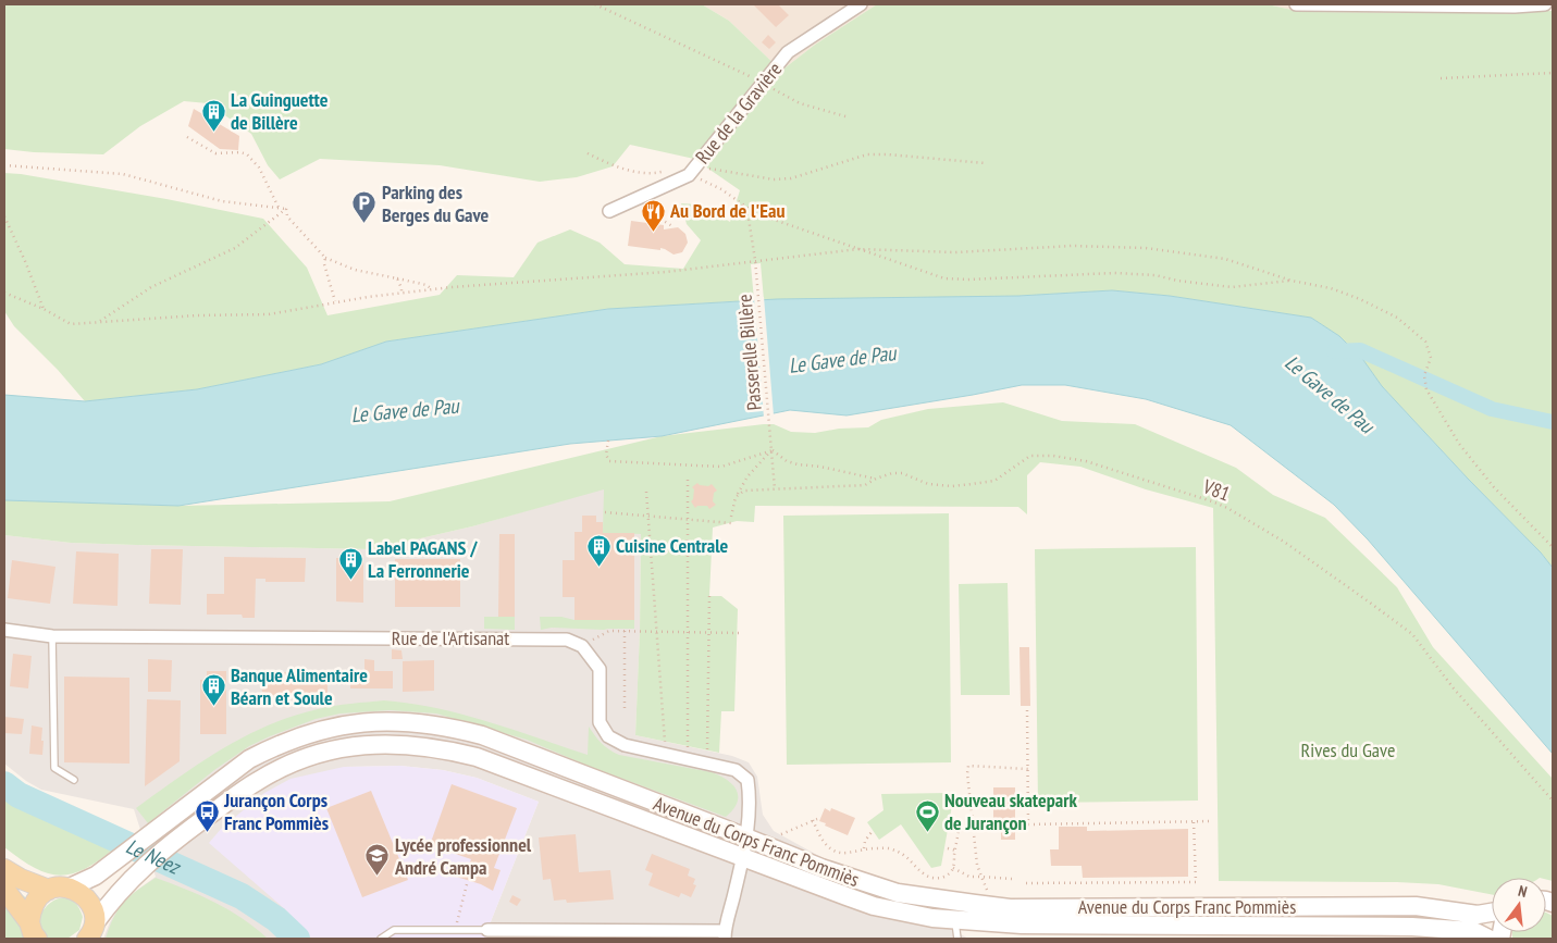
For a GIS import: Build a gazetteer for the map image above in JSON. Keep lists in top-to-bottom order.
{
  "streets": {
    "main road": ["Avenue du Corps Franc Pommiès"],
    "street": ["Rue de la Gravière", "Rue de l'Artisanat"],
    "path": ["Passerelle Billère", "V81"]
  },
  "crossings": [
    ["Passerelle Billère", "V81"]
  ],
  "water": ["Le Gave de Pau", "Le Neez"],
  "parks": ["Rives du Gave"],
  "places": {
    "building": [
      "La Guinguette de Billère",
      "Cuisine Centrale",
      "Label PAGANS / La Ferronnerie",
      "Banque Alimentaire Béarn et Soule"
    ],
    "parking": ["Parking des Berges du Gave"],
    "restaurant": ["Au Bord de l'Eau"],
    "bus stop": ["Jurançon Corps Franc Pommiès"],
    "sports": ["Nouveau skatepark de Jurançon"],
    "school or university": ["Lycée professionnel André Campa"]
  },
  "north": "top"
}
